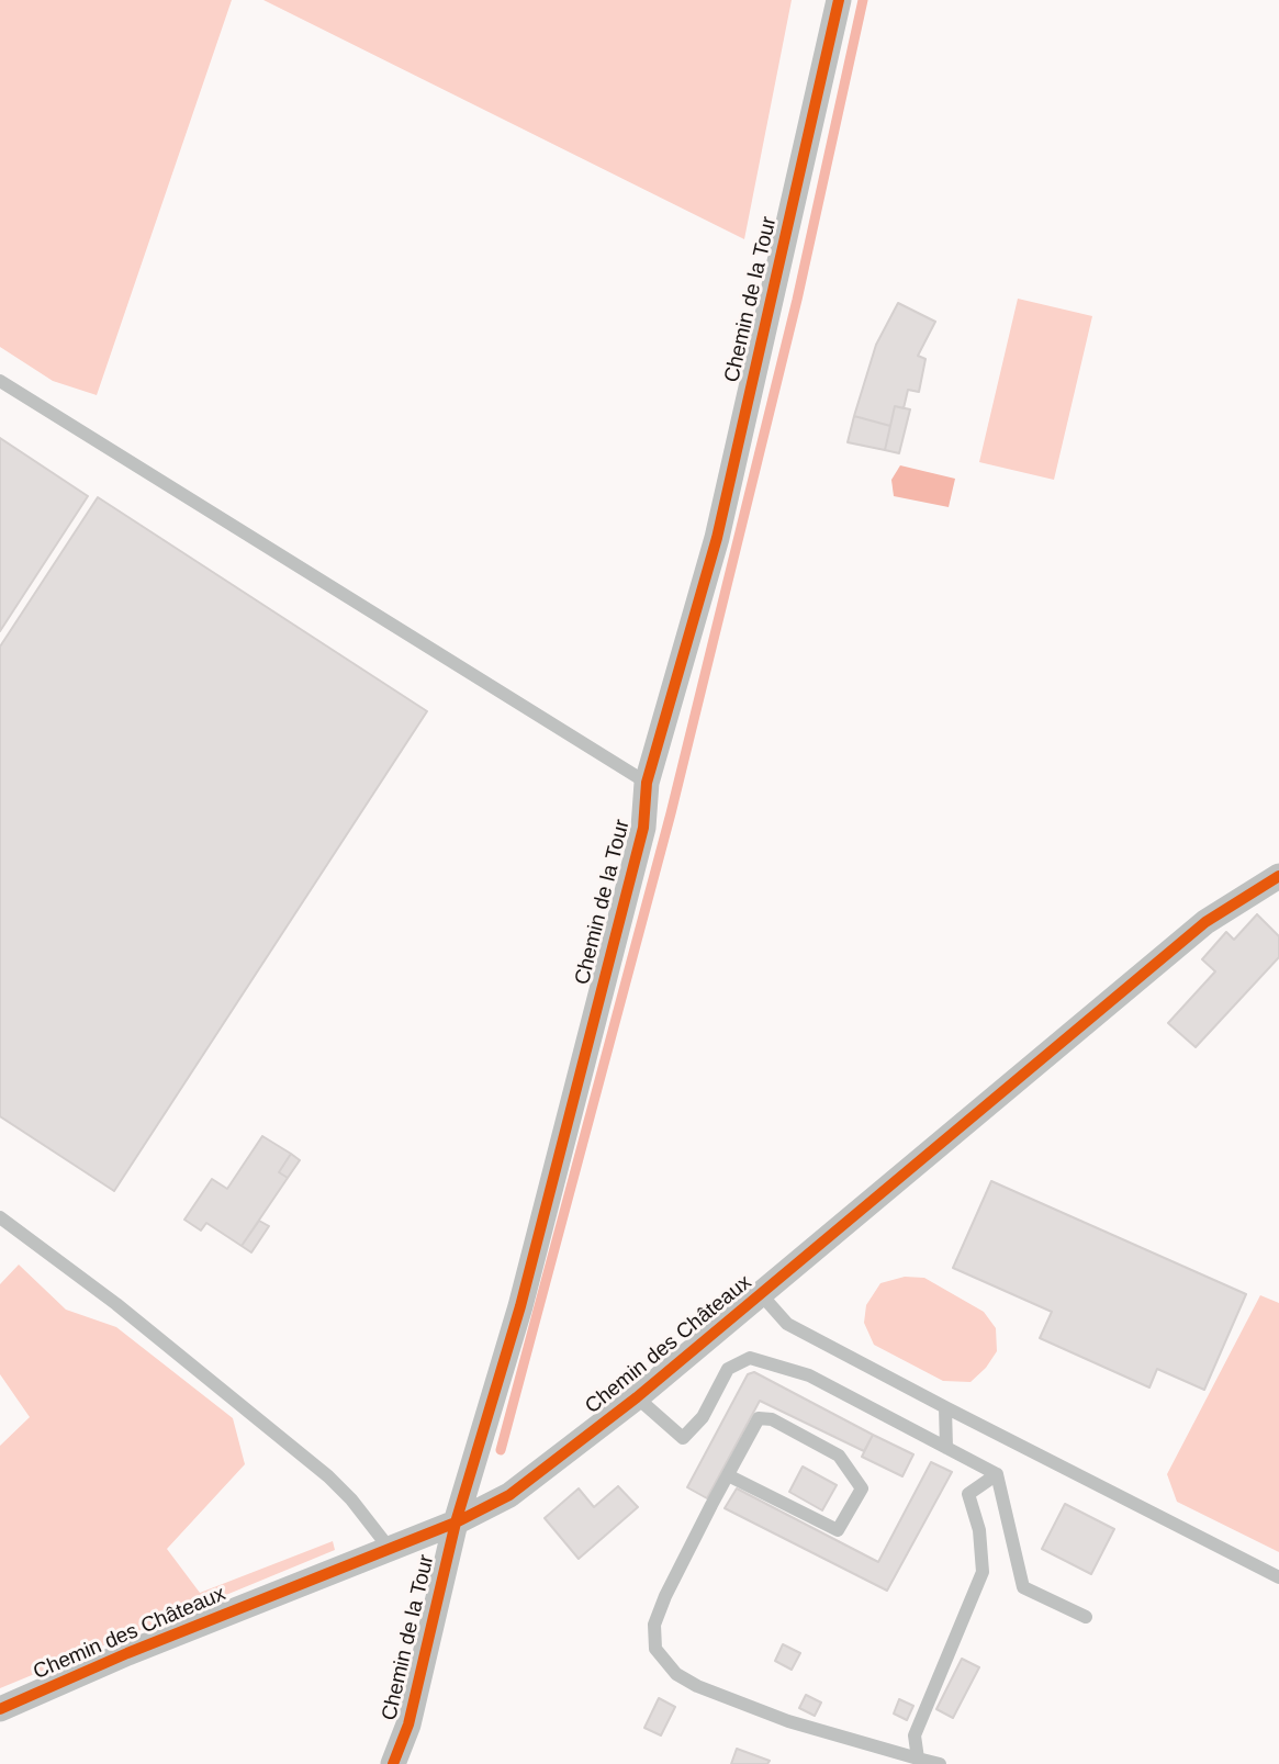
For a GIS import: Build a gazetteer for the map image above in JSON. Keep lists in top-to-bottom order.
{
  "streets": {
    "street": ["Chemin de la Tour", "Chemin des Châteaux"]
  },
  "crossings": [
    ["Chemin de la Tour", "Chemin des Châteaux"]
  ]
}
